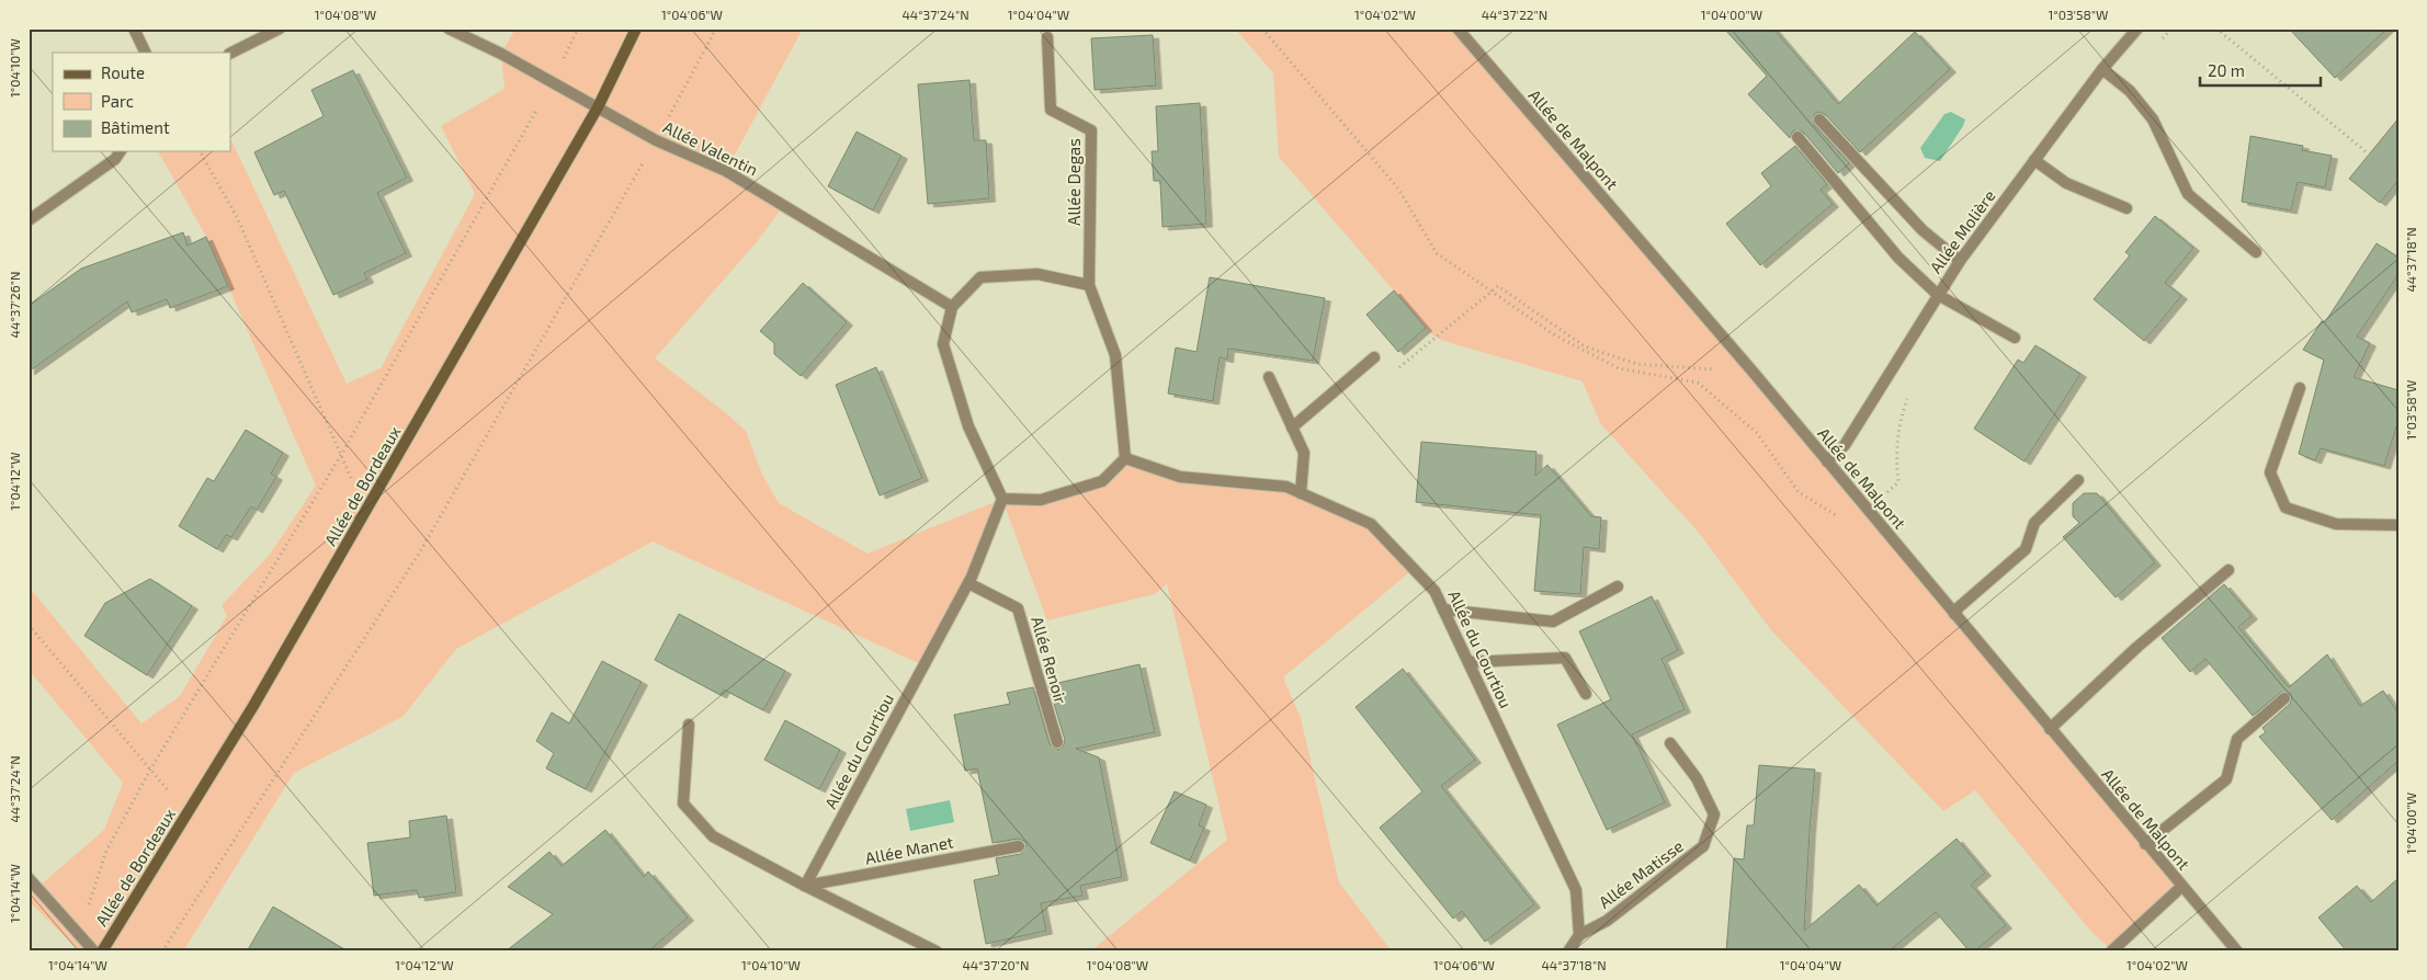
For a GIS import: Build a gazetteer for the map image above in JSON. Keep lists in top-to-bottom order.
{
  "streets": {
    "main road": ["Allée de Bordeaux"],
    "street": [
      "Allée de Malpont",
      "Allée Valentin",
      "Allée Degas",
      "Allée Molière",
      "Allée du Courtiou",
      "Allée Renoir",
      "Allée Manet",
      "Allée Matisse"
    ]
  },
  "crossings": [
    ["Allée de Malpont", "Allée Molière"],
    ["Allée Valentin", "Allée de Bordeaux"],
    ["Allée du Courtiou", "Allée Renoir"],
    ["Allée du Courtiou", "Allée Manet"],
    ["Allée du Courtiou", "Allée Matisse"]
  ],
  "legend": ["Route", "Parc", "Bâtiment"],
  "scale_bar": "20 m",
  "coordinates": [
    "1°04'08\"W",
    "1°04'06\"W",
    "44°37'24\"N",
    "1°04'04\"W",
    "1°04'02\"W",
    "44°37'22\"N",
    "1°04'00\"W",
    "1°03'58\"W",
    "1°04'10\"W",
    "44°37'18\"N",
    "44°37'26\"N",
    "1°04'12\"W",
    "1°04'14\"W",
    "44°37'20\"N"
  ]
}
